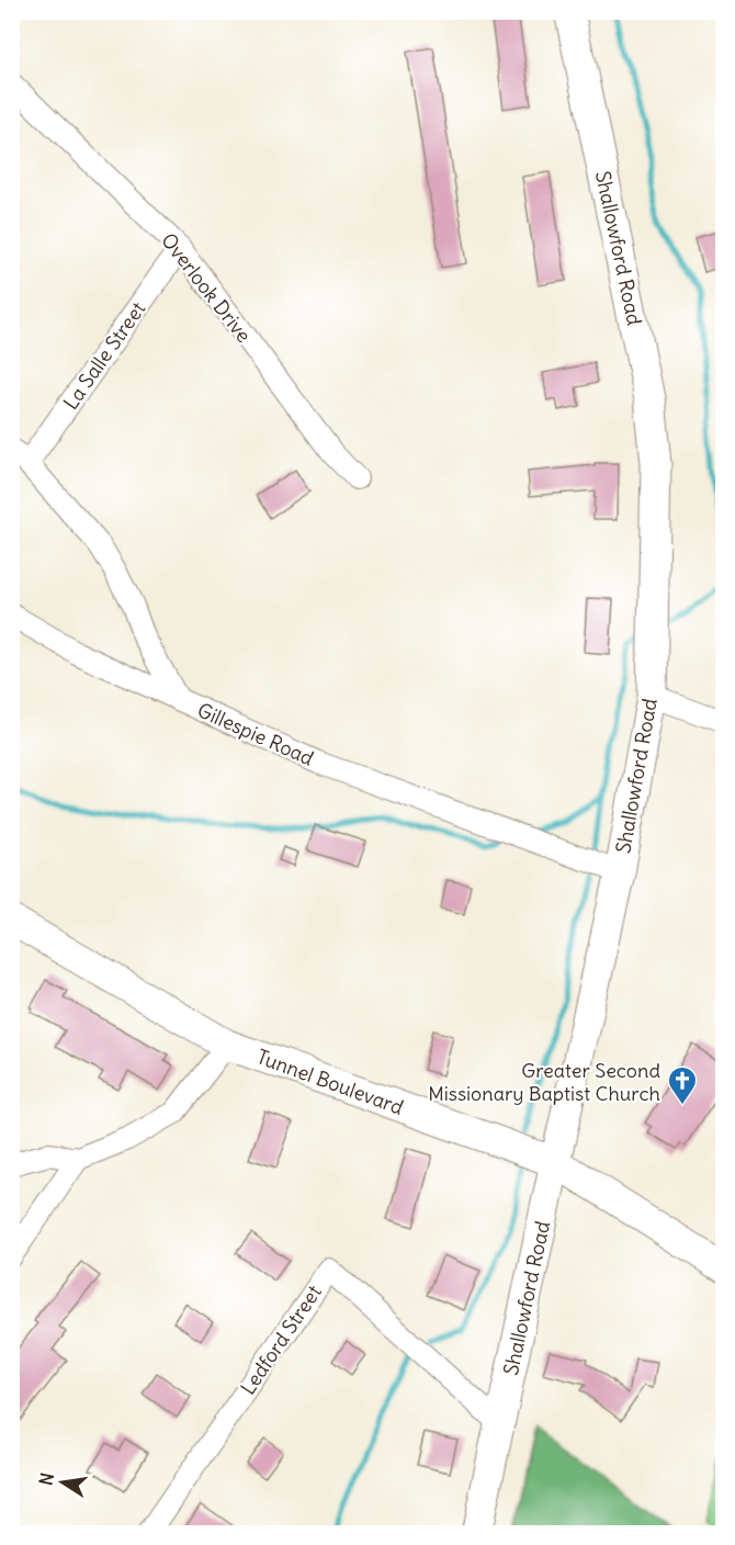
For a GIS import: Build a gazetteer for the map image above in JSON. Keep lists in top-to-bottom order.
{
  "streets": {
    "street": [
      "Shallowford Road",
      "Overlook Drive",
      "La Salle Street",
      "Gillespie Road",
      "Tunnel Boulevard",
      "Ledford Street"
    ]
  },
  "crossings": [
    ["Shallowford Road", "Gillespie Road"],
    ["Shallowford Road", "Tunnel Boulevard"],
    ["Shallowford Road", "Ledford Street"],
    ["Overlook Drive", "La Salle Street"],
    ["La Salle Street", "Gillespie Road"]
  ],
  "places": {
    "church": ["Greater Second Missionary Baptist Church"]
  },
  "north": "left"
}
